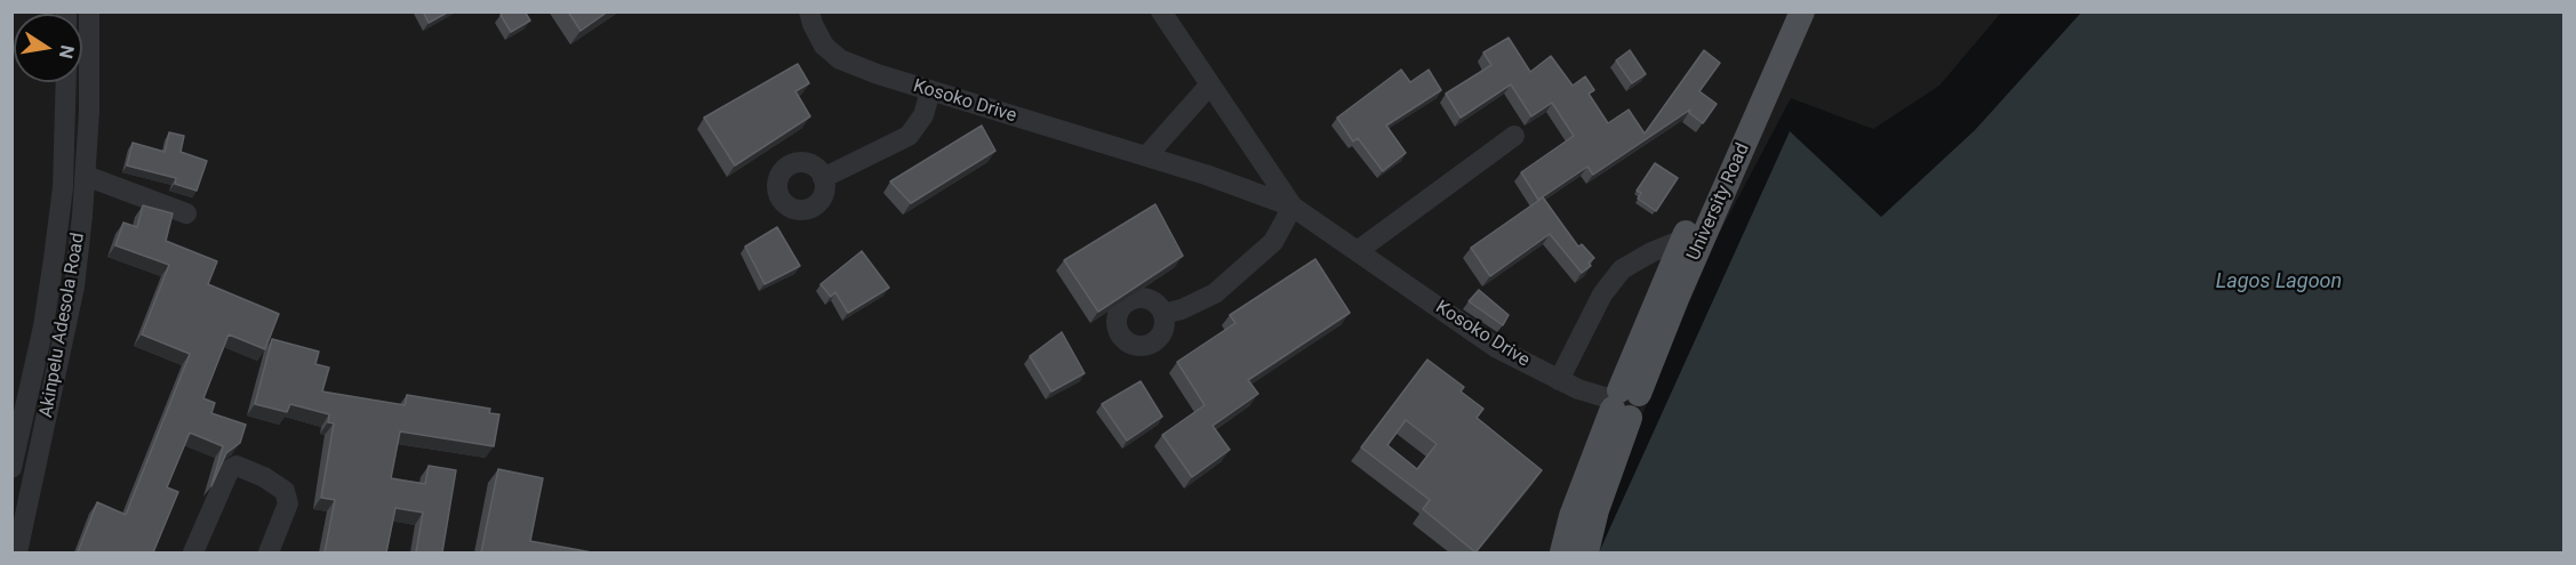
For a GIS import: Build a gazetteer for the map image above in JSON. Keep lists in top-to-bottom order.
{
  "streets": {
    "main road": ["University Road"],
    "street": ["Kosoko Drive", "Akinpelu Adesola Road"]
  },
  "crossings": [
    ["Kosoko Drive", "University Road"]
  ],
  "water": ["Lagos Lagoon"],
  "north": "right"
}
